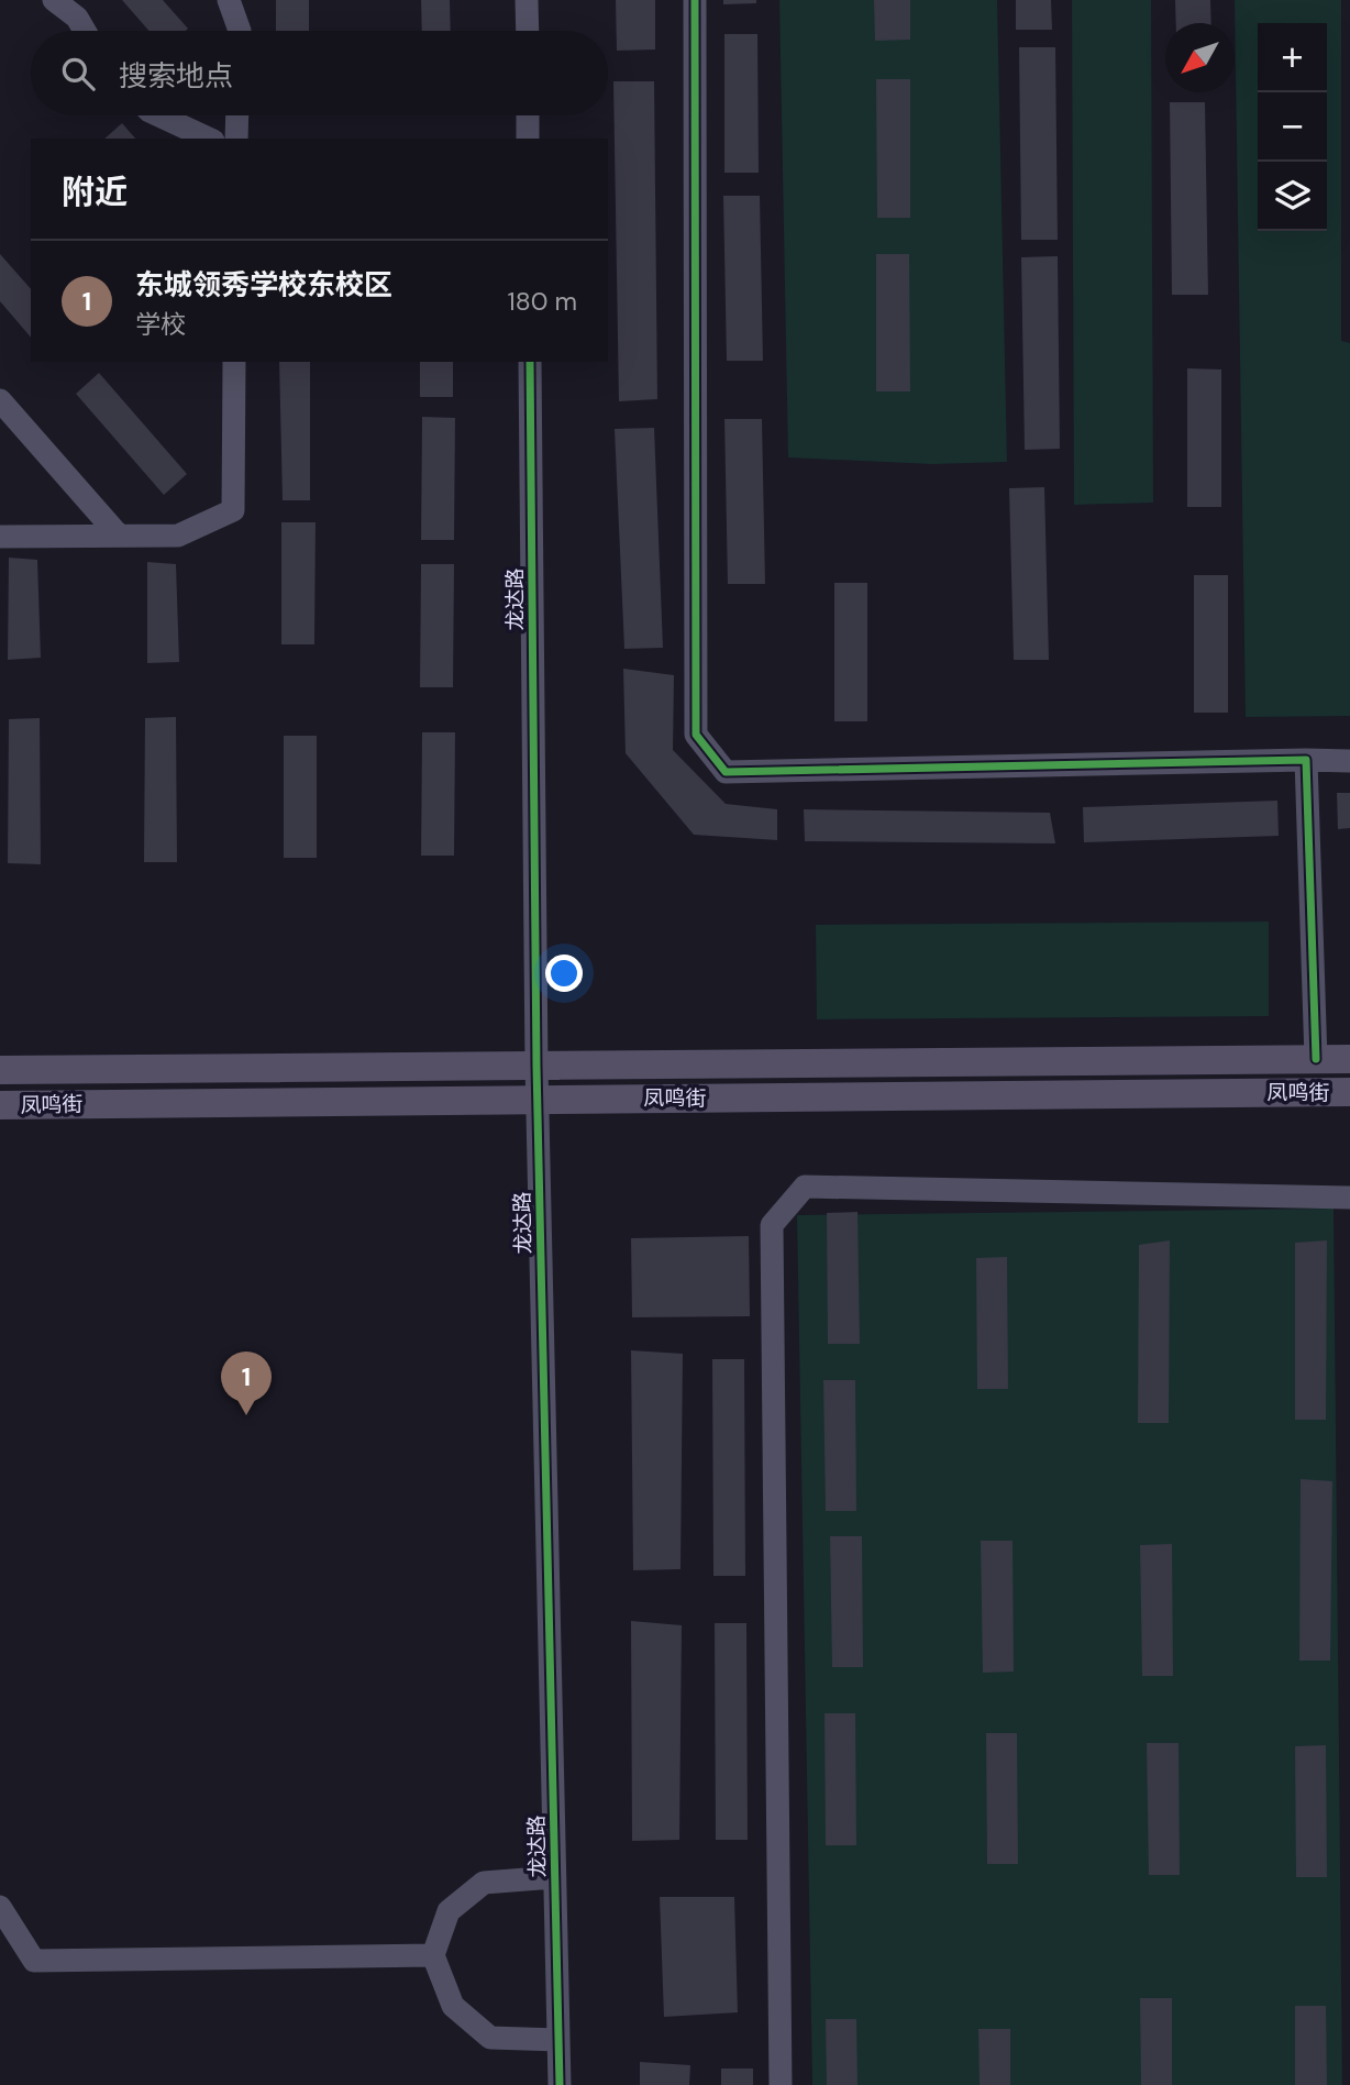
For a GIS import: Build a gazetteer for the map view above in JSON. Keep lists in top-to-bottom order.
{
  "streets": {
    "main road": ["凤鸣街"],
    "street": ["龙达路"]
  },
  "crossings": [
    ["龙达路", "凤鸣街"]
  ],
  "north": "bottom left",
  "page": {
    "map_buttons": ["+", "−"],
    "search": "搜索地点",
    "heading": "附近",
    "list": [
      {
        "mark": "1",
        "name": "东城领秀学校东校区",
        "note": "学校",
        "value": "180 m"
      }
    ],
    "pins": "1"
  }
}
